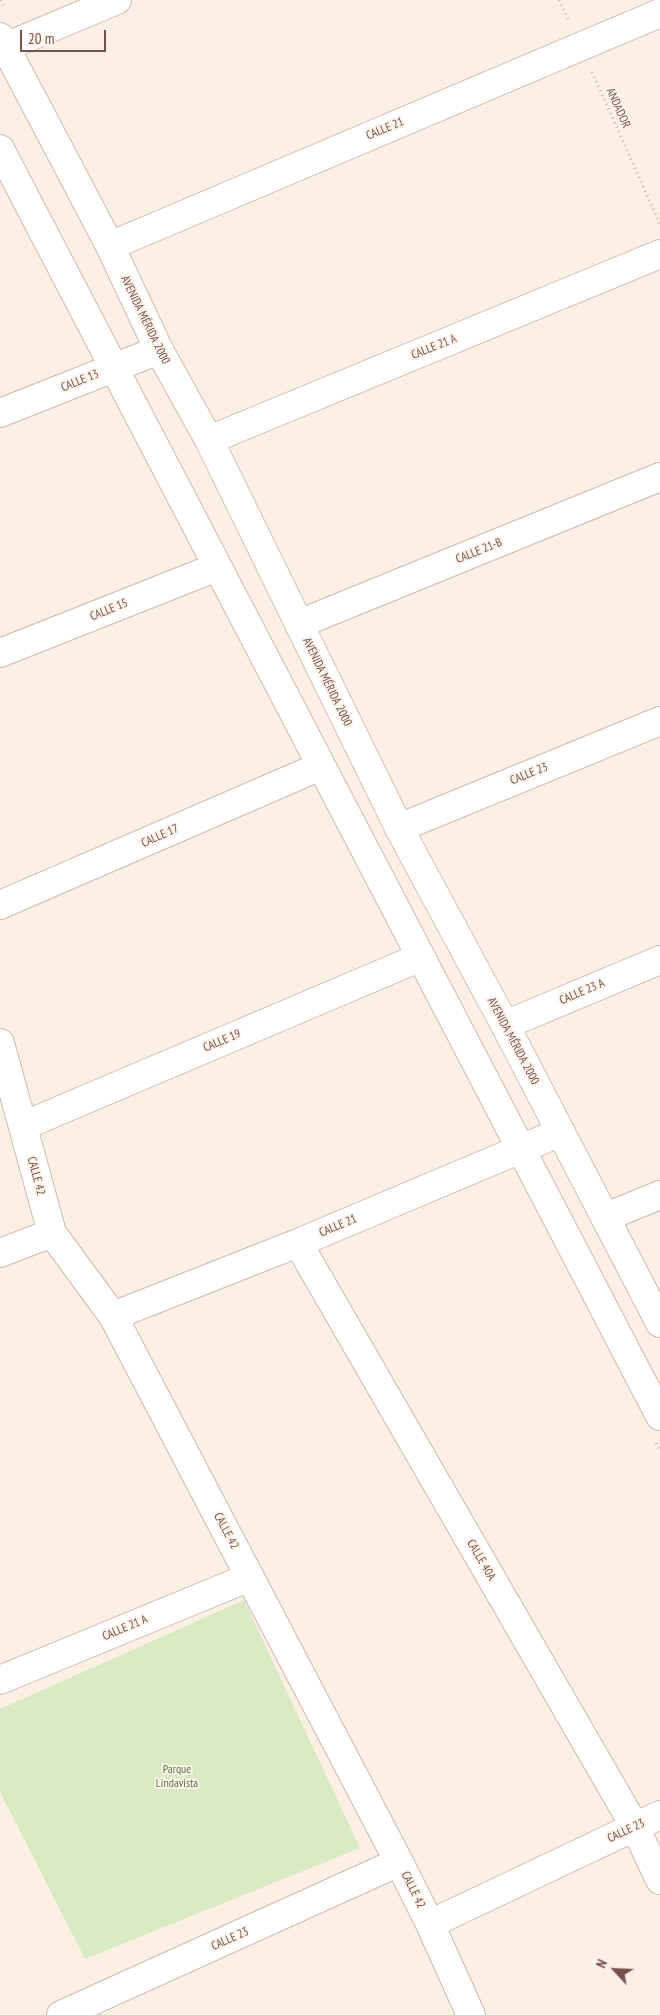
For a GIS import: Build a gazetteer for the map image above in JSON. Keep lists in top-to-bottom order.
{
  "streets": {
    "street": [
      "CALLE 21",
      "AVENIDA MÉRIDA 2000",
      "CALLE 21 A",
      "CALLE 13",
      "CALLE 21-B",
      "CALLE 15",
      "CALLE 23",
      "CALLE 17",
      "CALLE 23 A",
      "CALLE 19",
      "CALLE 42",
      "CALLE 40A"
    ],
    "path": ["ANDADOR"]
  },
  "crossings": [
    ["ANDADOR", "CALLE 21"],
    ["CALLE 21", "AVENIDA MÉRIDA 2000"],
    ["CALLE 21", "CALLE 42"],
    ["CALLE 21", "CALLE 40A"],
    ["AVENIDA MÉRIDA 2000", "CALLE 21 A"],
    ["AVENIDA MÉRIDA 2000", "CALLE 13"],
    ["AVENIDA MÉRIDA 2000", "CALLE 21-B"],
    ["AVENIDA MÉRIDA 2000", "CALLE 23"],
    ["AVENIDA MÉRIDA 2000", "CALLE 23 A"],
    ["CALLE 21 A", "CALLE 42"],
    ["CALLE 23", "CALLE 42"],
    ["CALLE 23", "CALLE 40A"],
    ["CALLE 19", "CALLE 42"]
  ],
  "parks": ["Parque Lindavista"],
  "scale_bar": "20 m",
  "north": "top left"
}
